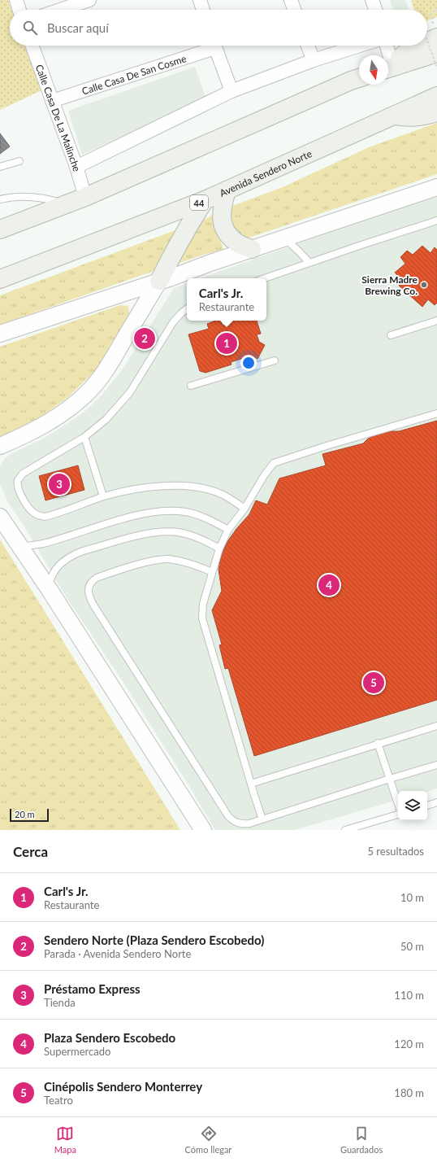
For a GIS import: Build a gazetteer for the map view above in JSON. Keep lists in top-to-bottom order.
{
  "streets": {
    "main road": ["Avenida Sendero Norte", "44"],
    "street": ["Calle Casa De San Cosme", "Calle Casa De La Malinche"]
  },
  "crossings": [
    ["Calle Casa De San Cosme", "Calle Casa De La Malinche"]
  ],
  "places": ["Sierra Madre Brewing Co."],
  "scale_bar": "20 m",
  "north": "bottom",
  "page": {
    "search": "Buscar aquí",
    "popup": ["Carl's Jr.", "Restaurante"],
    "pins": [
      "2",
      "1",
      "3",
      "4",
      "5"
    ],
    "scale": "20 m",
    "heading": ["Cerca", "5 resultados"],
    "list": [
      {
        "mark": "1",
        "name": "Carl's Jr.",
        "note": "Restaurante",
        "value": "10 m"
      },
      {
        "mark": "2",
        "name": "Sendero Norte (Plaza Sendero Escobedo)",
        "note": "Parada · Avenida Sendero Norte",
        "value": "50 m"
      },
      {
        "mark": "3",
        "name": "Préstamo Express",
        "note": "Tienda",
        "value": "110 m"
      },
      {
        "mark": "4",
        "name": "Plaza Sendero Escobedo",
        "note": "Supermercado",
        "value": "120 m"
      },
      {
        "mark": "5",
        "name": "Cinépolis Sendero Monterrey",
        "note": "Teatro",
        "value": "180 m"
      }
    ],
    "nav": ["Mapa", "Cómo llegar", "Guardados"]
  }
}
